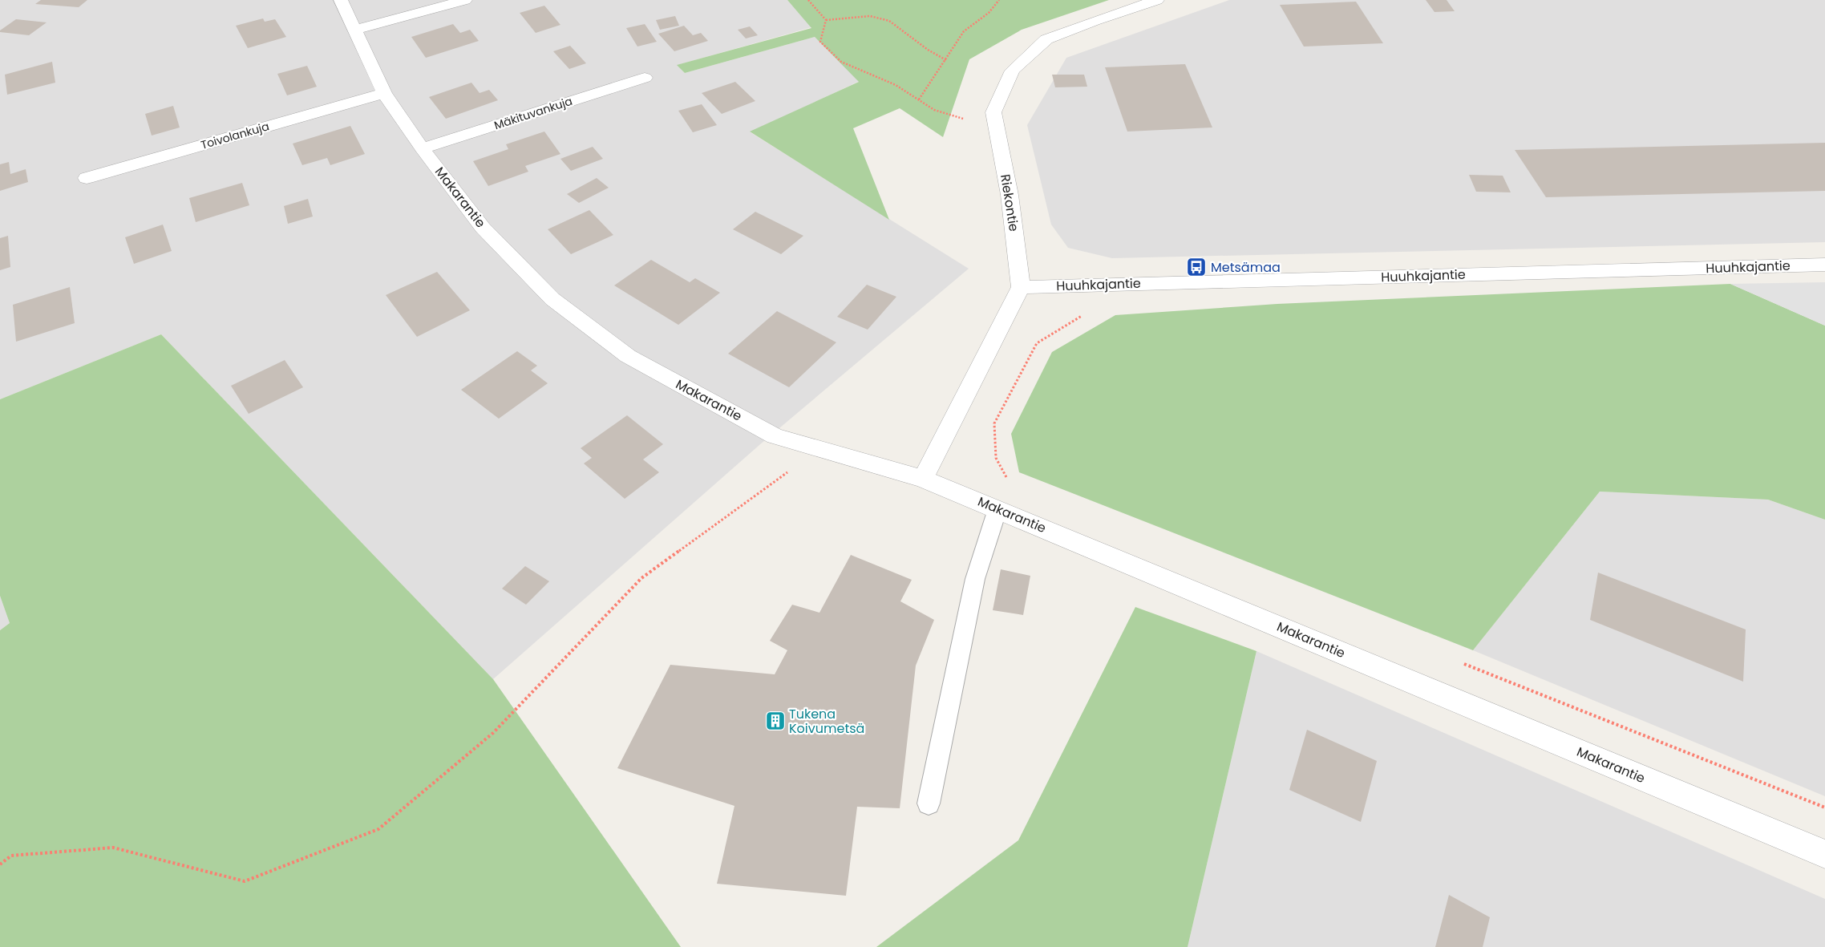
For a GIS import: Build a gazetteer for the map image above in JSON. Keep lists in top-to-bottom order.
{
  "streets": {
    "street": [
      "Mäkituvankuja",
      "Toivolankuja",
      "Makarantie",
      "Riekontie",
      "Huuhkajantie"
    ]
  },
  "crossings": [
    ["Mäkituvankuja", "Makarantie"],
    ["Toivolankuja", "Makarantie"],
    ["Riekontie", "Huuhkajantie"]
  ],
  "places": {
    "bus stop": ["Metsämaa"],
    "building": ["Tukena Koivumetsä"]
  }
}
